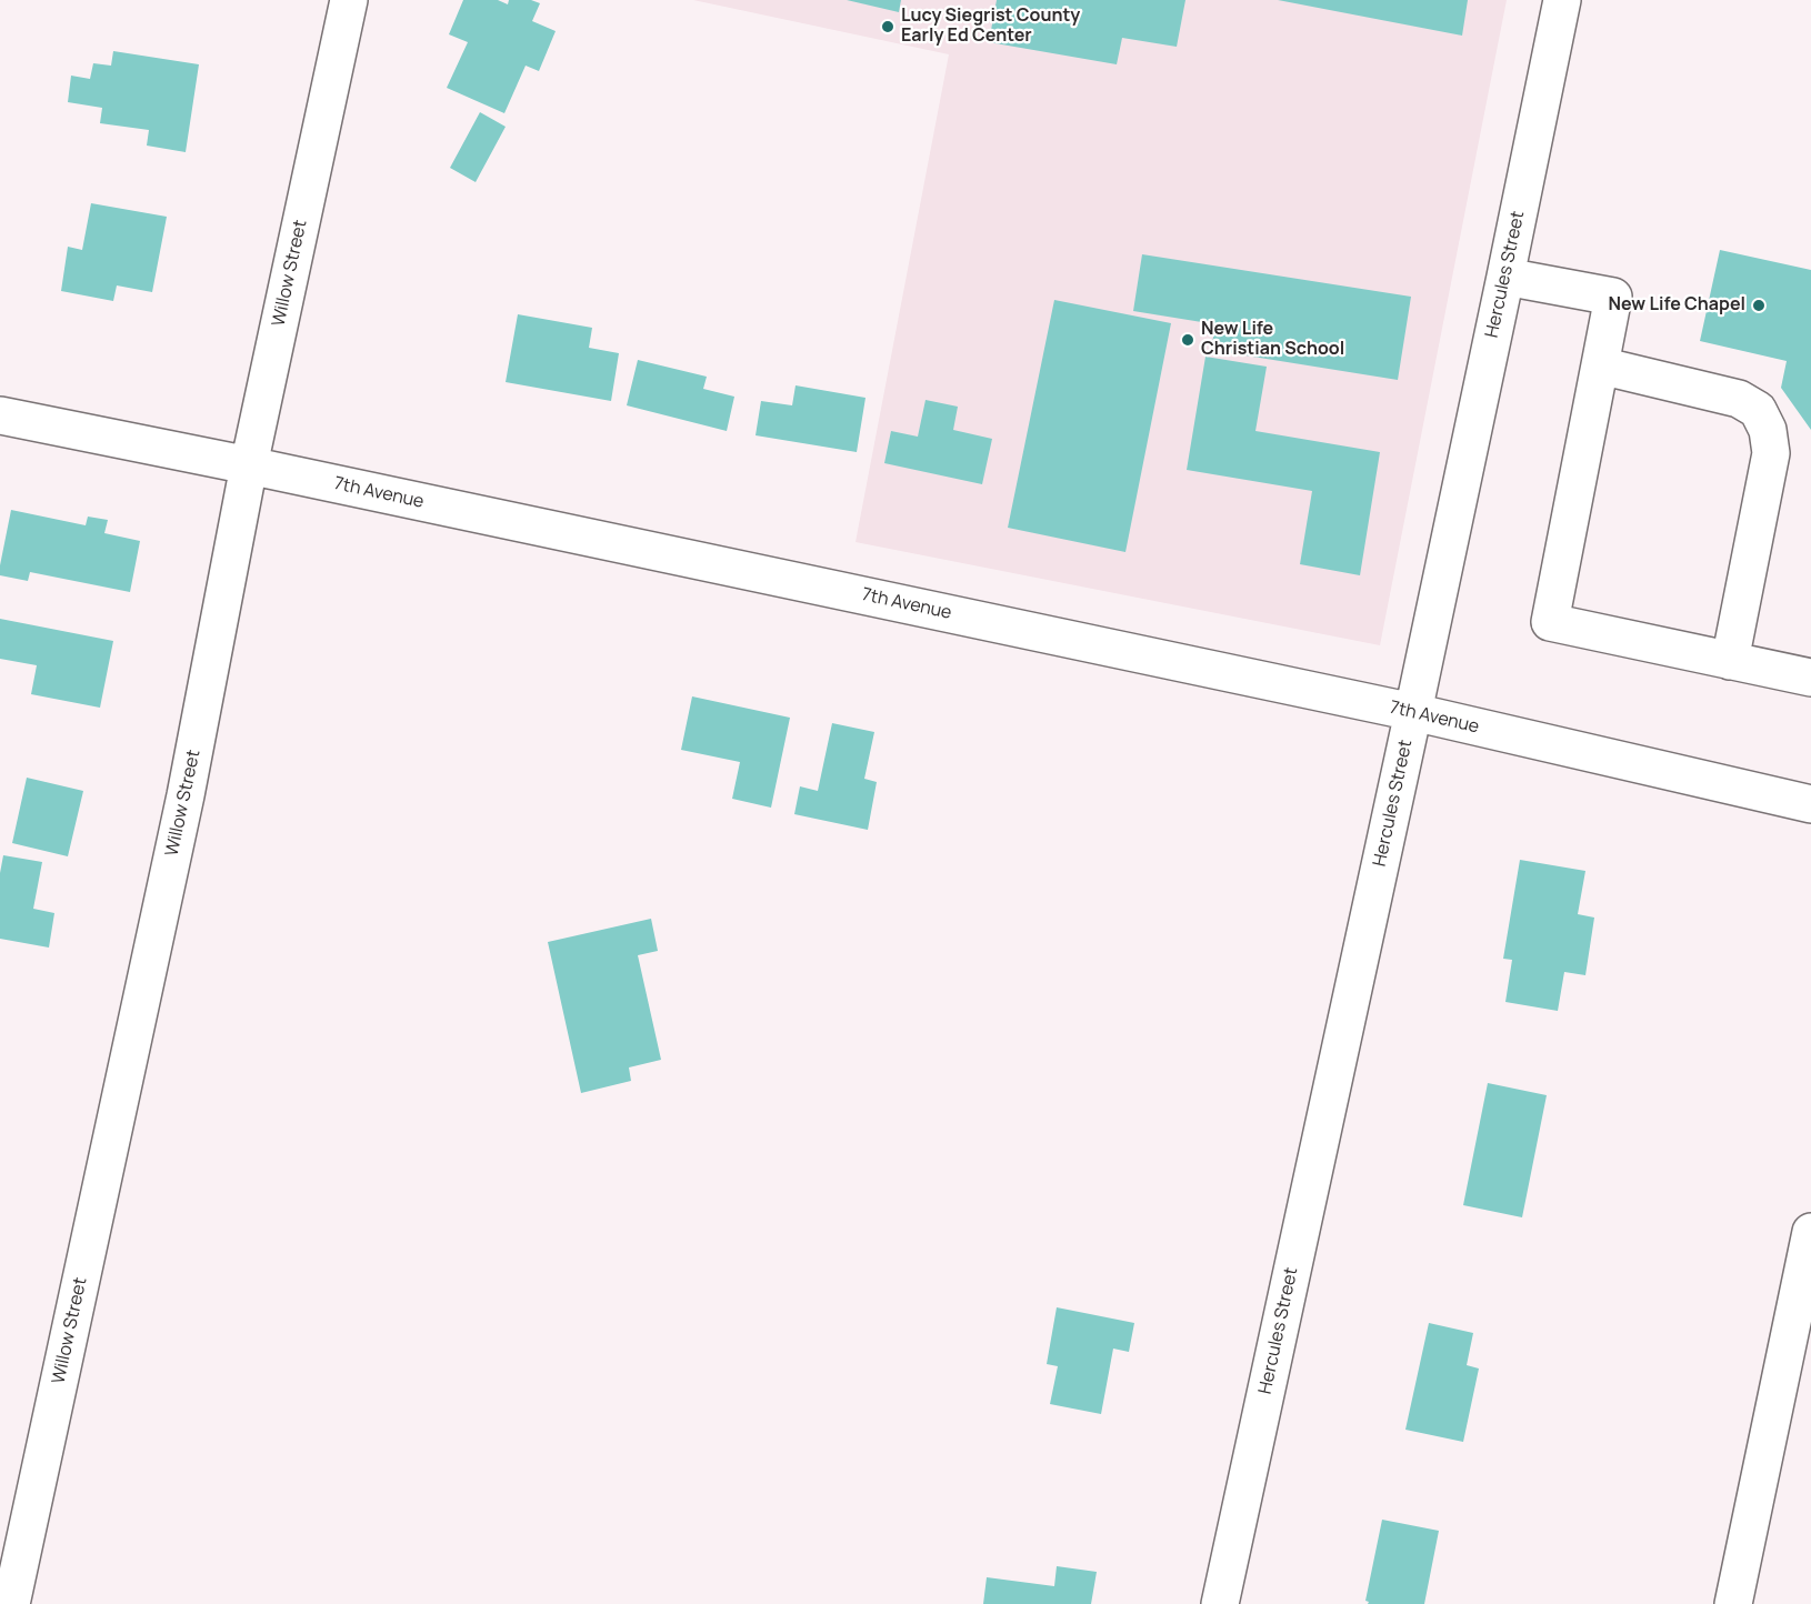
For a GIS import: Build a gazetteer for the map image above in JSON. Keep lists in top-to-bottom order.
{
  "streets": {
    "street": ["Willow Street", "Hercules Street", "7th Avenue"]
  },
  "crossings": [
    ["Willow Street", "7th Avenue"],
    ["Hercules Street", "7th Avenue"]
  ],
  "places": ["Lucy Siegrist County Early Ed Center", "New Life Chapel", "New Life Christian School"]
}
